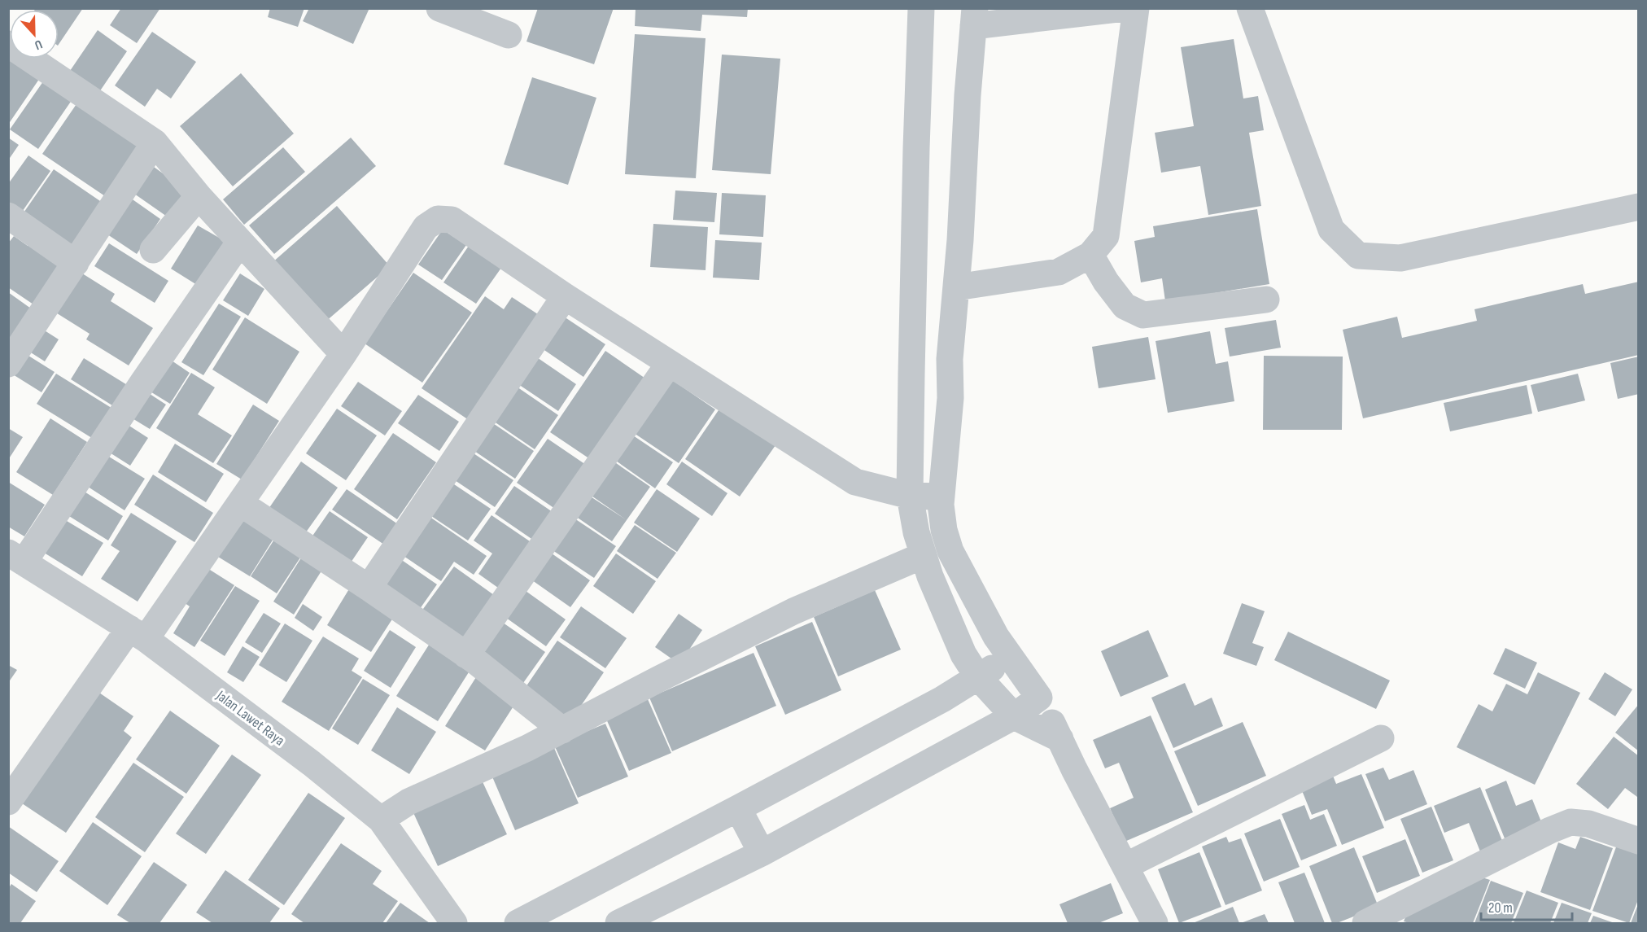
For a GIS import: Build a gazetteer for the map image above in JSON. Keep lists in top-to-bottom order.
{
  "streets": {
    "street": ["Jalan Lawet Raya"]
  },
  "scale_bar": "20 m",
  "north": "bottom"
}
